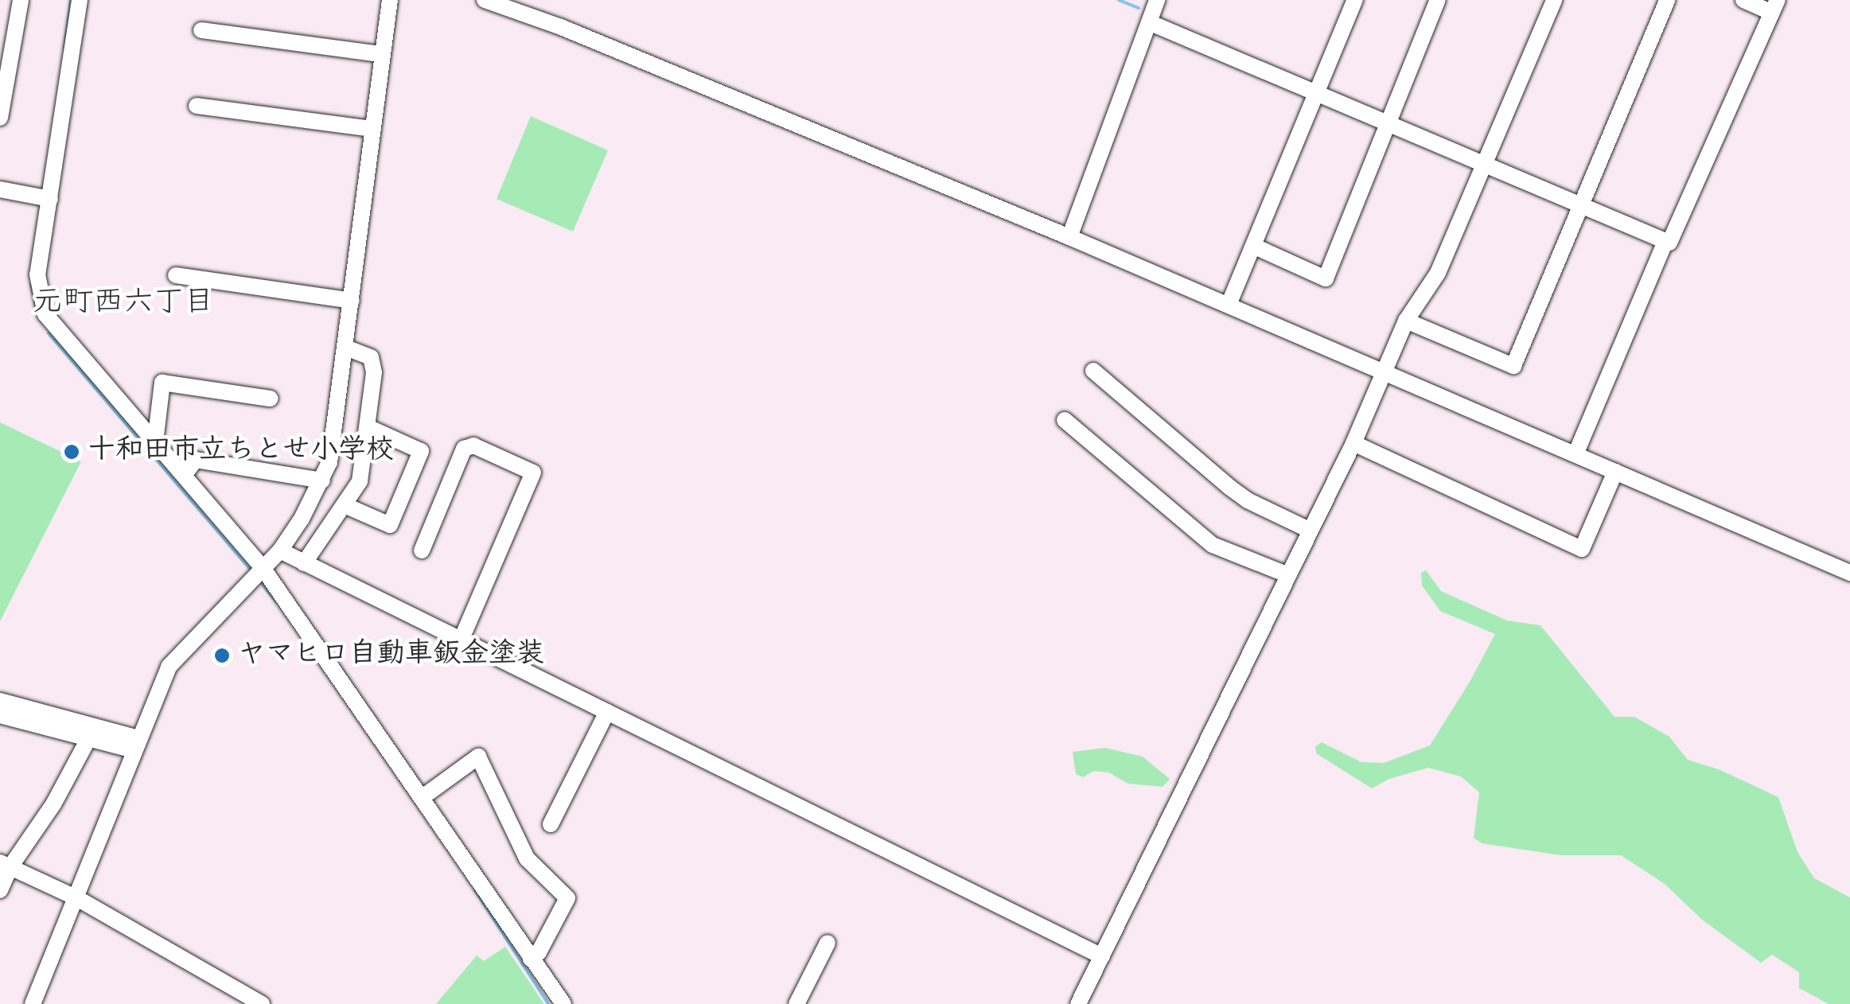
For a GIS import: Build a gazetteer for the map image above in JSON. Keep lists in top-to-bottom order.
{
  "districts": ["元町西六丁目"],
  "places": ["十和田市立ちとせ小学校", "ヤマヒロ自動車鈑金塗装"]
}
